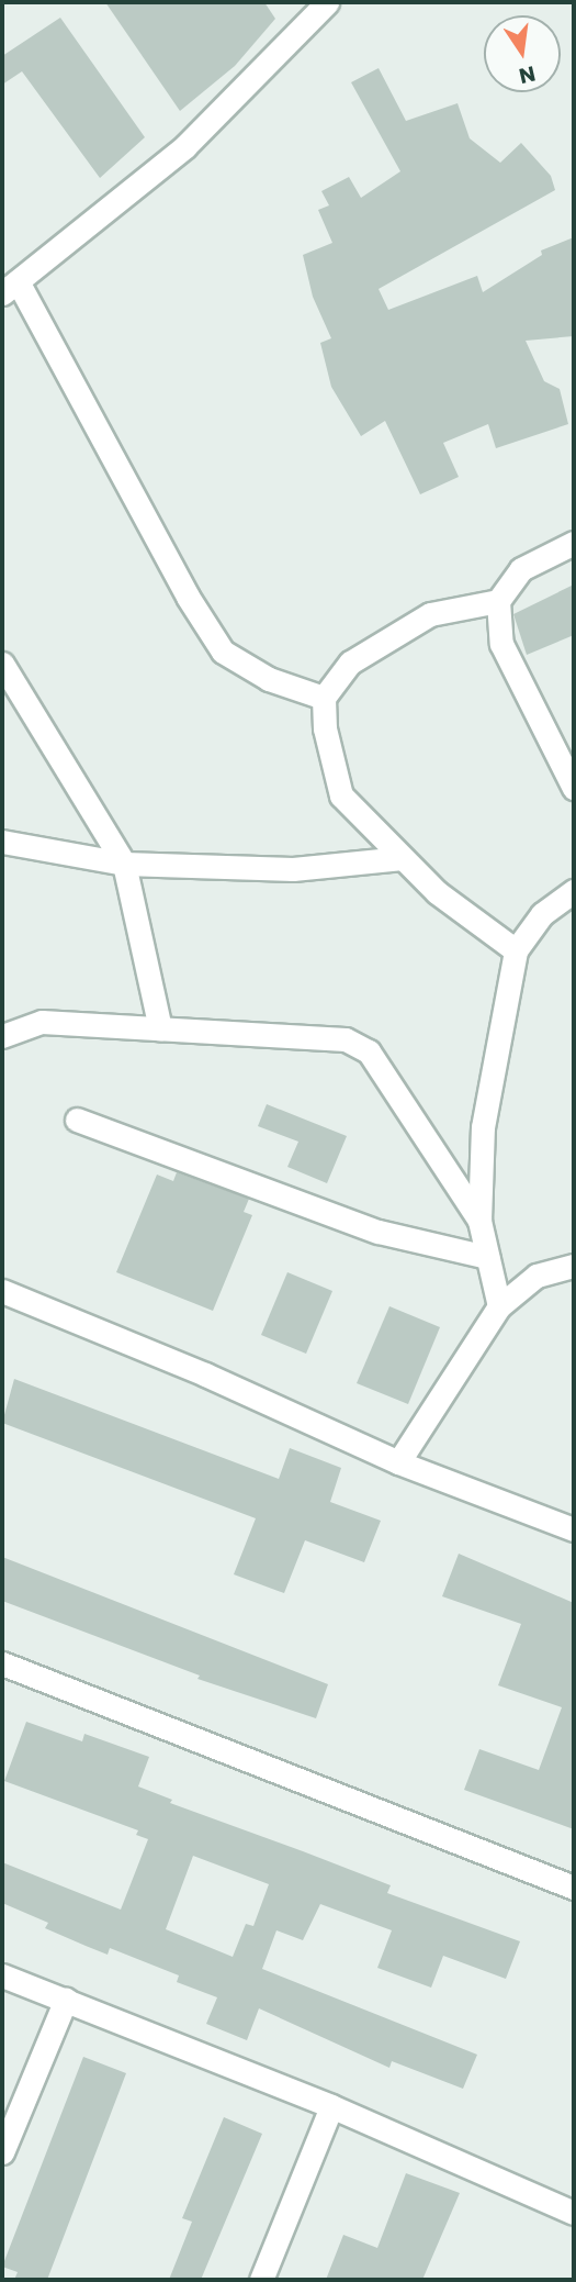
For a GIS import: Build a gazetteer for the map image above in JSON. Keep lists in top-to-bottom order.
{
  "north": "bottom"
}
